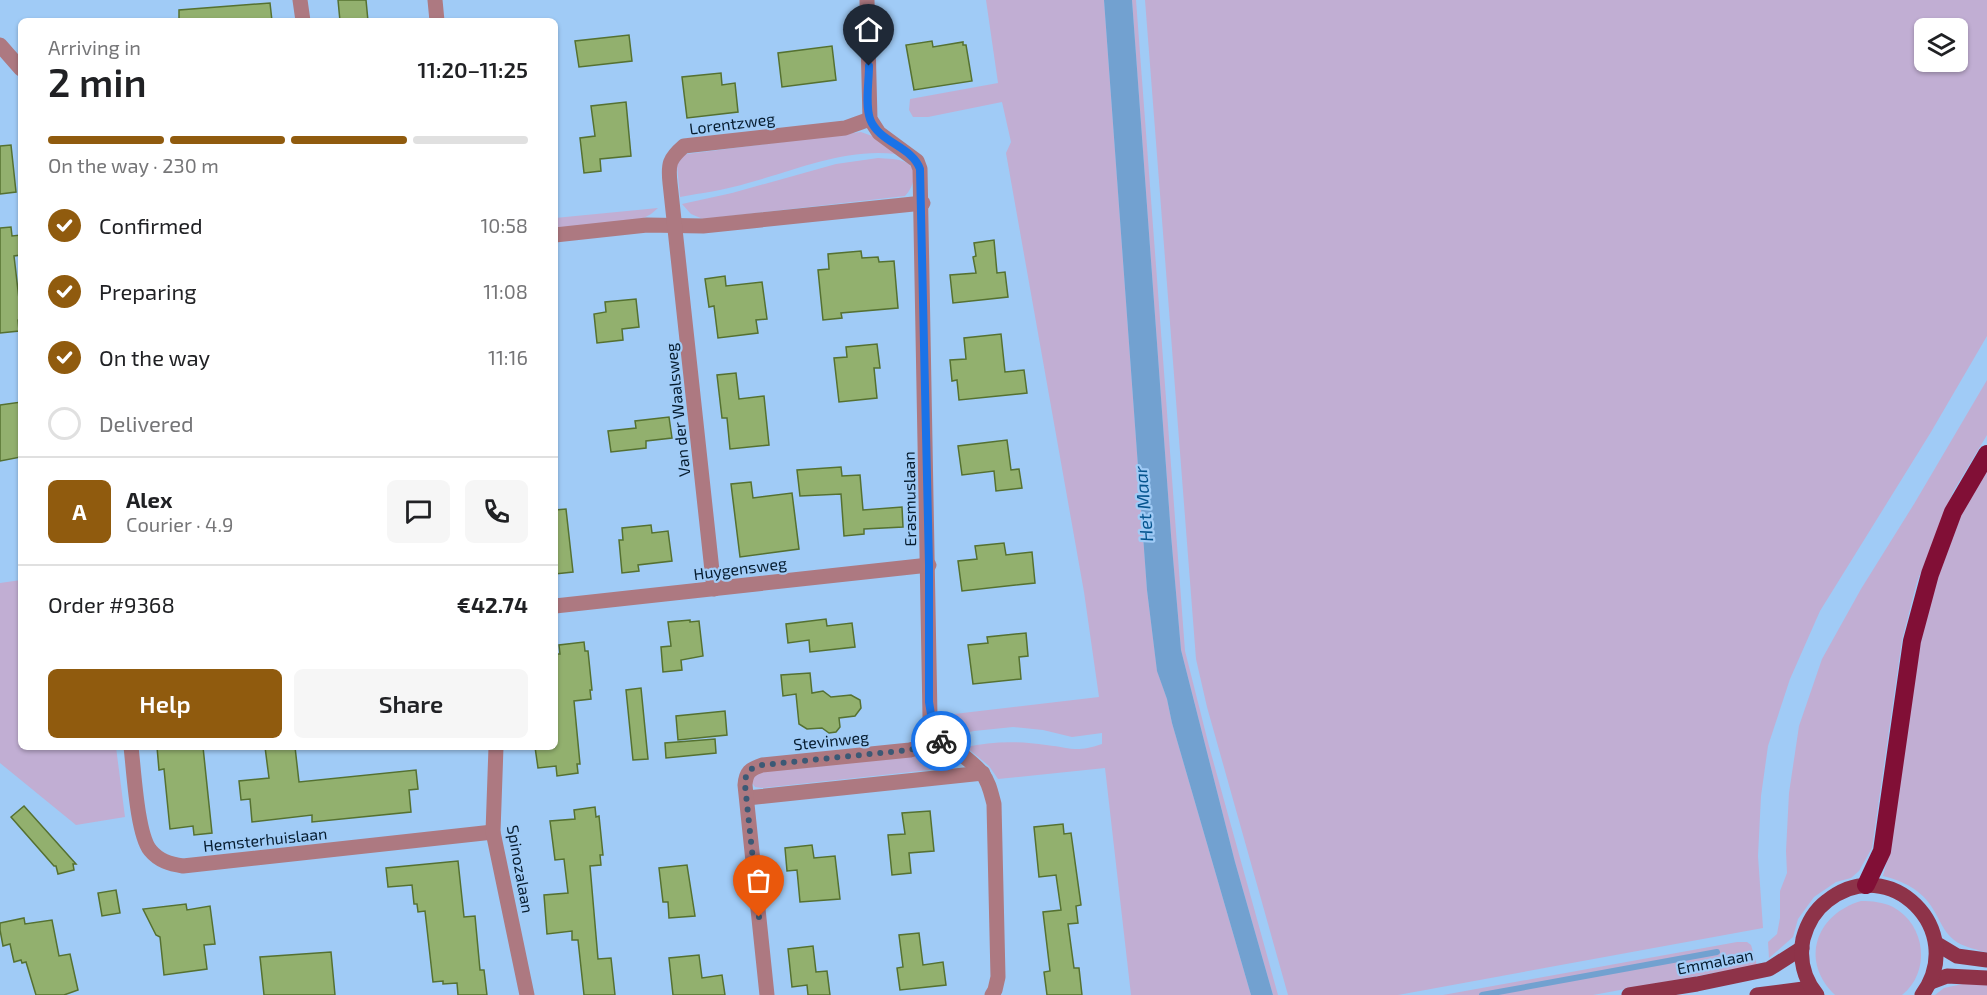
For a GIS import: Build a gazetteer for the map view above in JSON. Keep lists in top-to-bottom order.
{
  "streets": {
    "main road": ["Emmalaan"],
    "street": [
      "Lorentzweg",
      "Van der Waalsweg",
      "Erasmuslaan",
      "Huygensweg",
      "Stevinweg",
      "Hemsterhuislaan",
      "Spinozalaan"
    ]
  },
  "crossings": [
    ["Lorentzweg", "Van der Waalsweg"],
    ["Lorentzweg", "Erasmuslaan"],
    ["Van der Waalsweg", "Huygensweg"],
    ["Erasmuslaan", "Huygensweg"],
    ["Erasmuslaan", "Stevinweg"],
    ["Hemsterhuislaan", "Spinozalaan"]
  ],
  "water": ["Het Maar"],
  "page": {
    "heading": ["2 min", "Arriving in", "11:20–11:25"],
    "panel": [
      "Alex",
      "Courier · 4.9",
      "Order #9368",
      "€42.74"
    ],
    "bar": "On the way · 230 m",
    "list": [
      ["Confirmed", "10:58"],
      ["Preparing", "11:08"],
      ["On the way", "11:16"],
      "Delivered"
    ],
    "round": "A",
    "buttons": ["Help", "Share"]
  }
}
